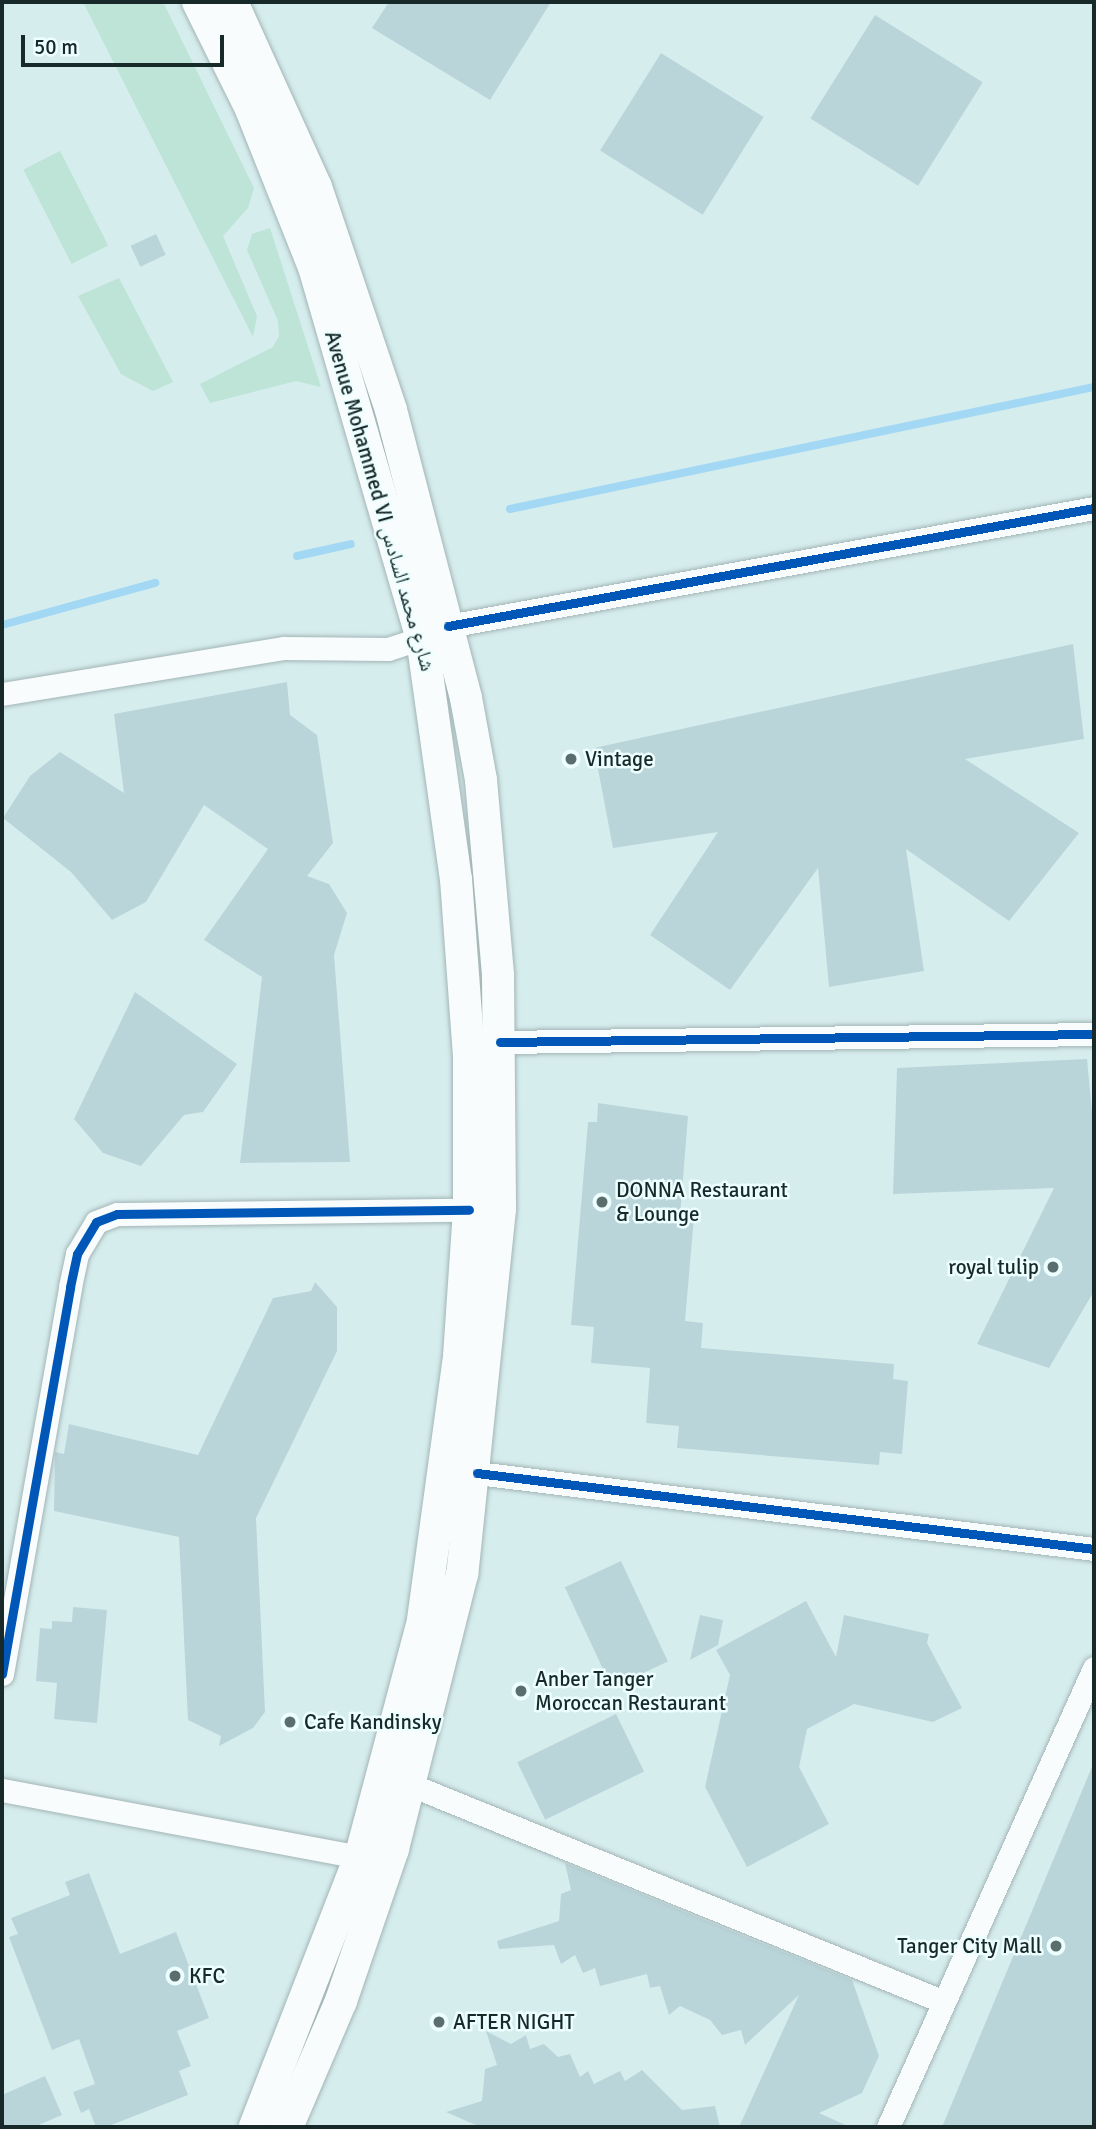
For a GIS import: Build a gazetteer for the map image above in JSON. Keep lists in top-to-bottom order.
{
  "streets": {
    "main road": ["Avenue Mohammed VI شارع محمد السادس"]
  },
  "places": [
    "Vintage",
    "DONNA Restaurant & Lounge",
    "royal tulip",
    "Anber Tanger Moroccan Restaurant",
    "Cafe Kandinsky",
    "Tanger City Mall",
    "KFC",
    "AFTER NIGHT"
  ],
  "scale_bar": "50 m"
}
